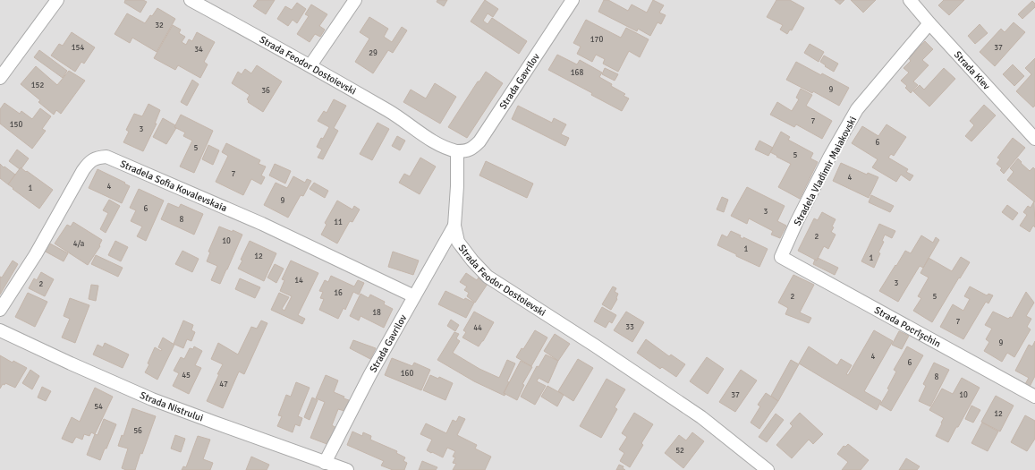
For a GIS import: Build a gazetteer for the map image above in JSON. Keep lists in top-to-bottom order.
{
  "streets": {
    "street": [
      "Strada Feodor Dostoievski",
      "Strada Kiev",
      "Strada Gavrilov",
      "Stradela Vladimir Maiakovski",
      "Stradela Sofia Kovalevskaia",
      "Strada Pocrîșchin",
      "Strada Nistrului"
    ]
  },
  "crossings": [
    ["Strada Feodor Dostoievski", "Strada Gavrilov"],
    ["Strada Kiev", "Stradela Vladimir Maiakovski"],
    ["Strada Gavrilov", "Stradela Sofia Kovalevskaia"],
    ["Strada Gavrilov", "Strada Nistrului"],
    ["Stradela Vladimir Maiakovski", "Strada Pocrîșchin"]
  ],
  "house_numbers": [
    "32",
    "170",
    "154",
    "37",
    "34",
    "29",
    "168",
    "152",
    "9",
    "36",
    "7",
    "150",
    "3",
    "6",
    "5",
    "5",
    "7",
    "4",
    "4",
    "1",
    "9",
    "6",
    "3",
    "8",
    "11",
    "2",
    "10",
    "4/a",
    "1",
    "12",
    "1",
    "14",
    "3",
    "2",
    "16",
    "2",
    "5",
    "18",
    "7",
    "33",
    "44",
    "9",
    "4",
    "6",
    "160",
    "45",
    "8",
    "47",
    "37",
    "10",
    "54",
    "12",
    "56",
    "52"
  ]
}
